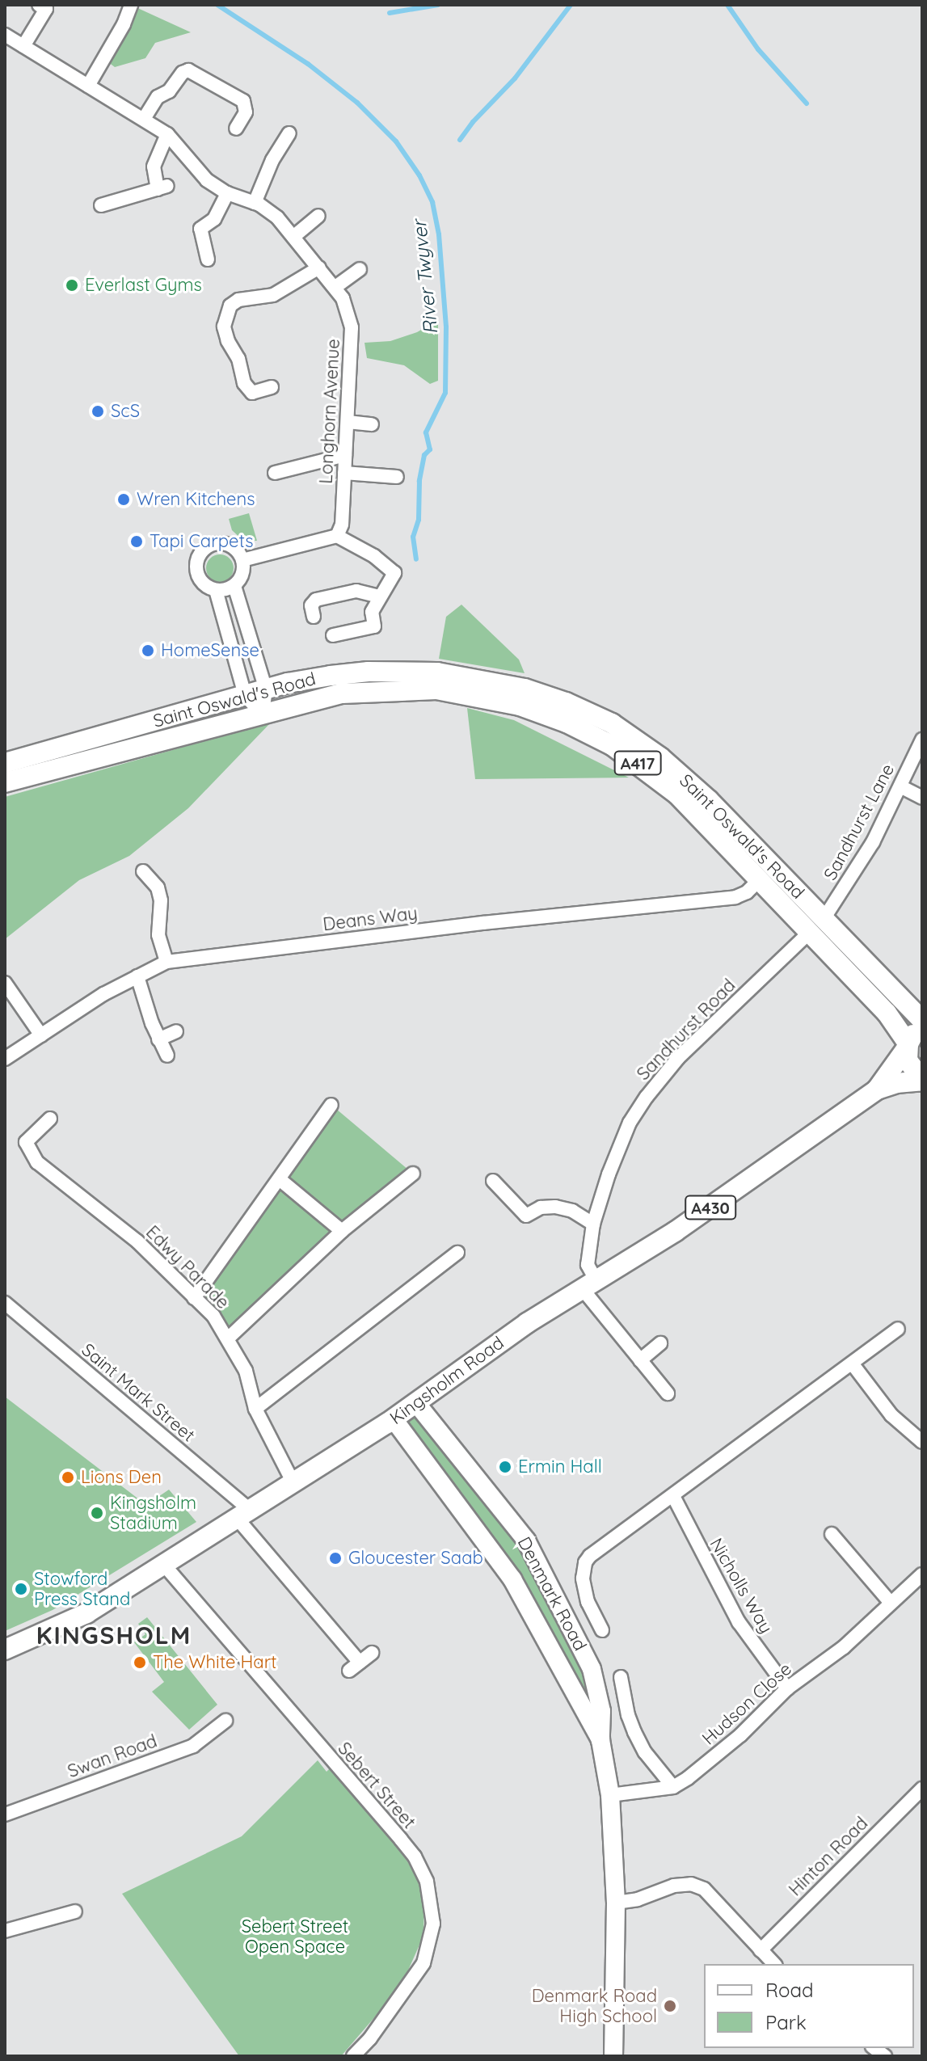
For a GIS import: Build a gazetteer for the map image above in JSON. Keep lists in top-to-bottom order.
{
  "streets": {
    "main road": [
      "Saint Oswald's Road",
      "A417",
      "A430",
      "Kingsholm Road"
    ],
    "street": [
      "Longhorn Avenue",
      "Sandhurst Lane",
      "Deans Way",
      "Sandhurst Road",
      "Edwy Parade",
      "Saint Mark Street",
      "Nicholls Way",
      "Denmark Road",
      "Hudson Close",
      "Swan Road",
      "Sebert Street",
      "Hinton Road"
    ]
  },
  "crossings": [
    ["Saint Oswald's Road", "Sandhurst Lane"],
    ["Saint Oswald's Road", "Deans Way"],
    ["Saint Oswald's Road", "Sandhurst Road"],
    ["Saint Oswald's Road", "Kingsholm Road"],
    ["Sandhurst Lane", "Sandhurst Road"],
    ["Sandhurst Road", "Kingsholm Road"],
    ["Edwy Parade", "Kingsholm Road"],
    ["Kingsholm Road", "Saint Mark Street"],
    ["Kingsholm Road", "Denmark Road"],
    ["Kingsholm Road", "Sebert Street"],
    ["Nicholls Way", "Hudson Close"]
  ],
  "districts": ["KINGSHOLM"],
  "water": ["River Twyver"],
  "parks": ["Sebert Street Open Space"],
  "places": [
    "Everlast Gyms",
    "ScS",
    "Wren Kitchens",
    "Tapi Carpets",
    "HomeSense",
    "Ermin Hall",
    "Lions Den",
    "Kingsholm Stadium",
    "Gloucester Saab",
    "Stowford Press Stand",
    "The White Hart",
    "Denmark Road High School"
  ],
  "legend": ["Road", "Park"]
}
